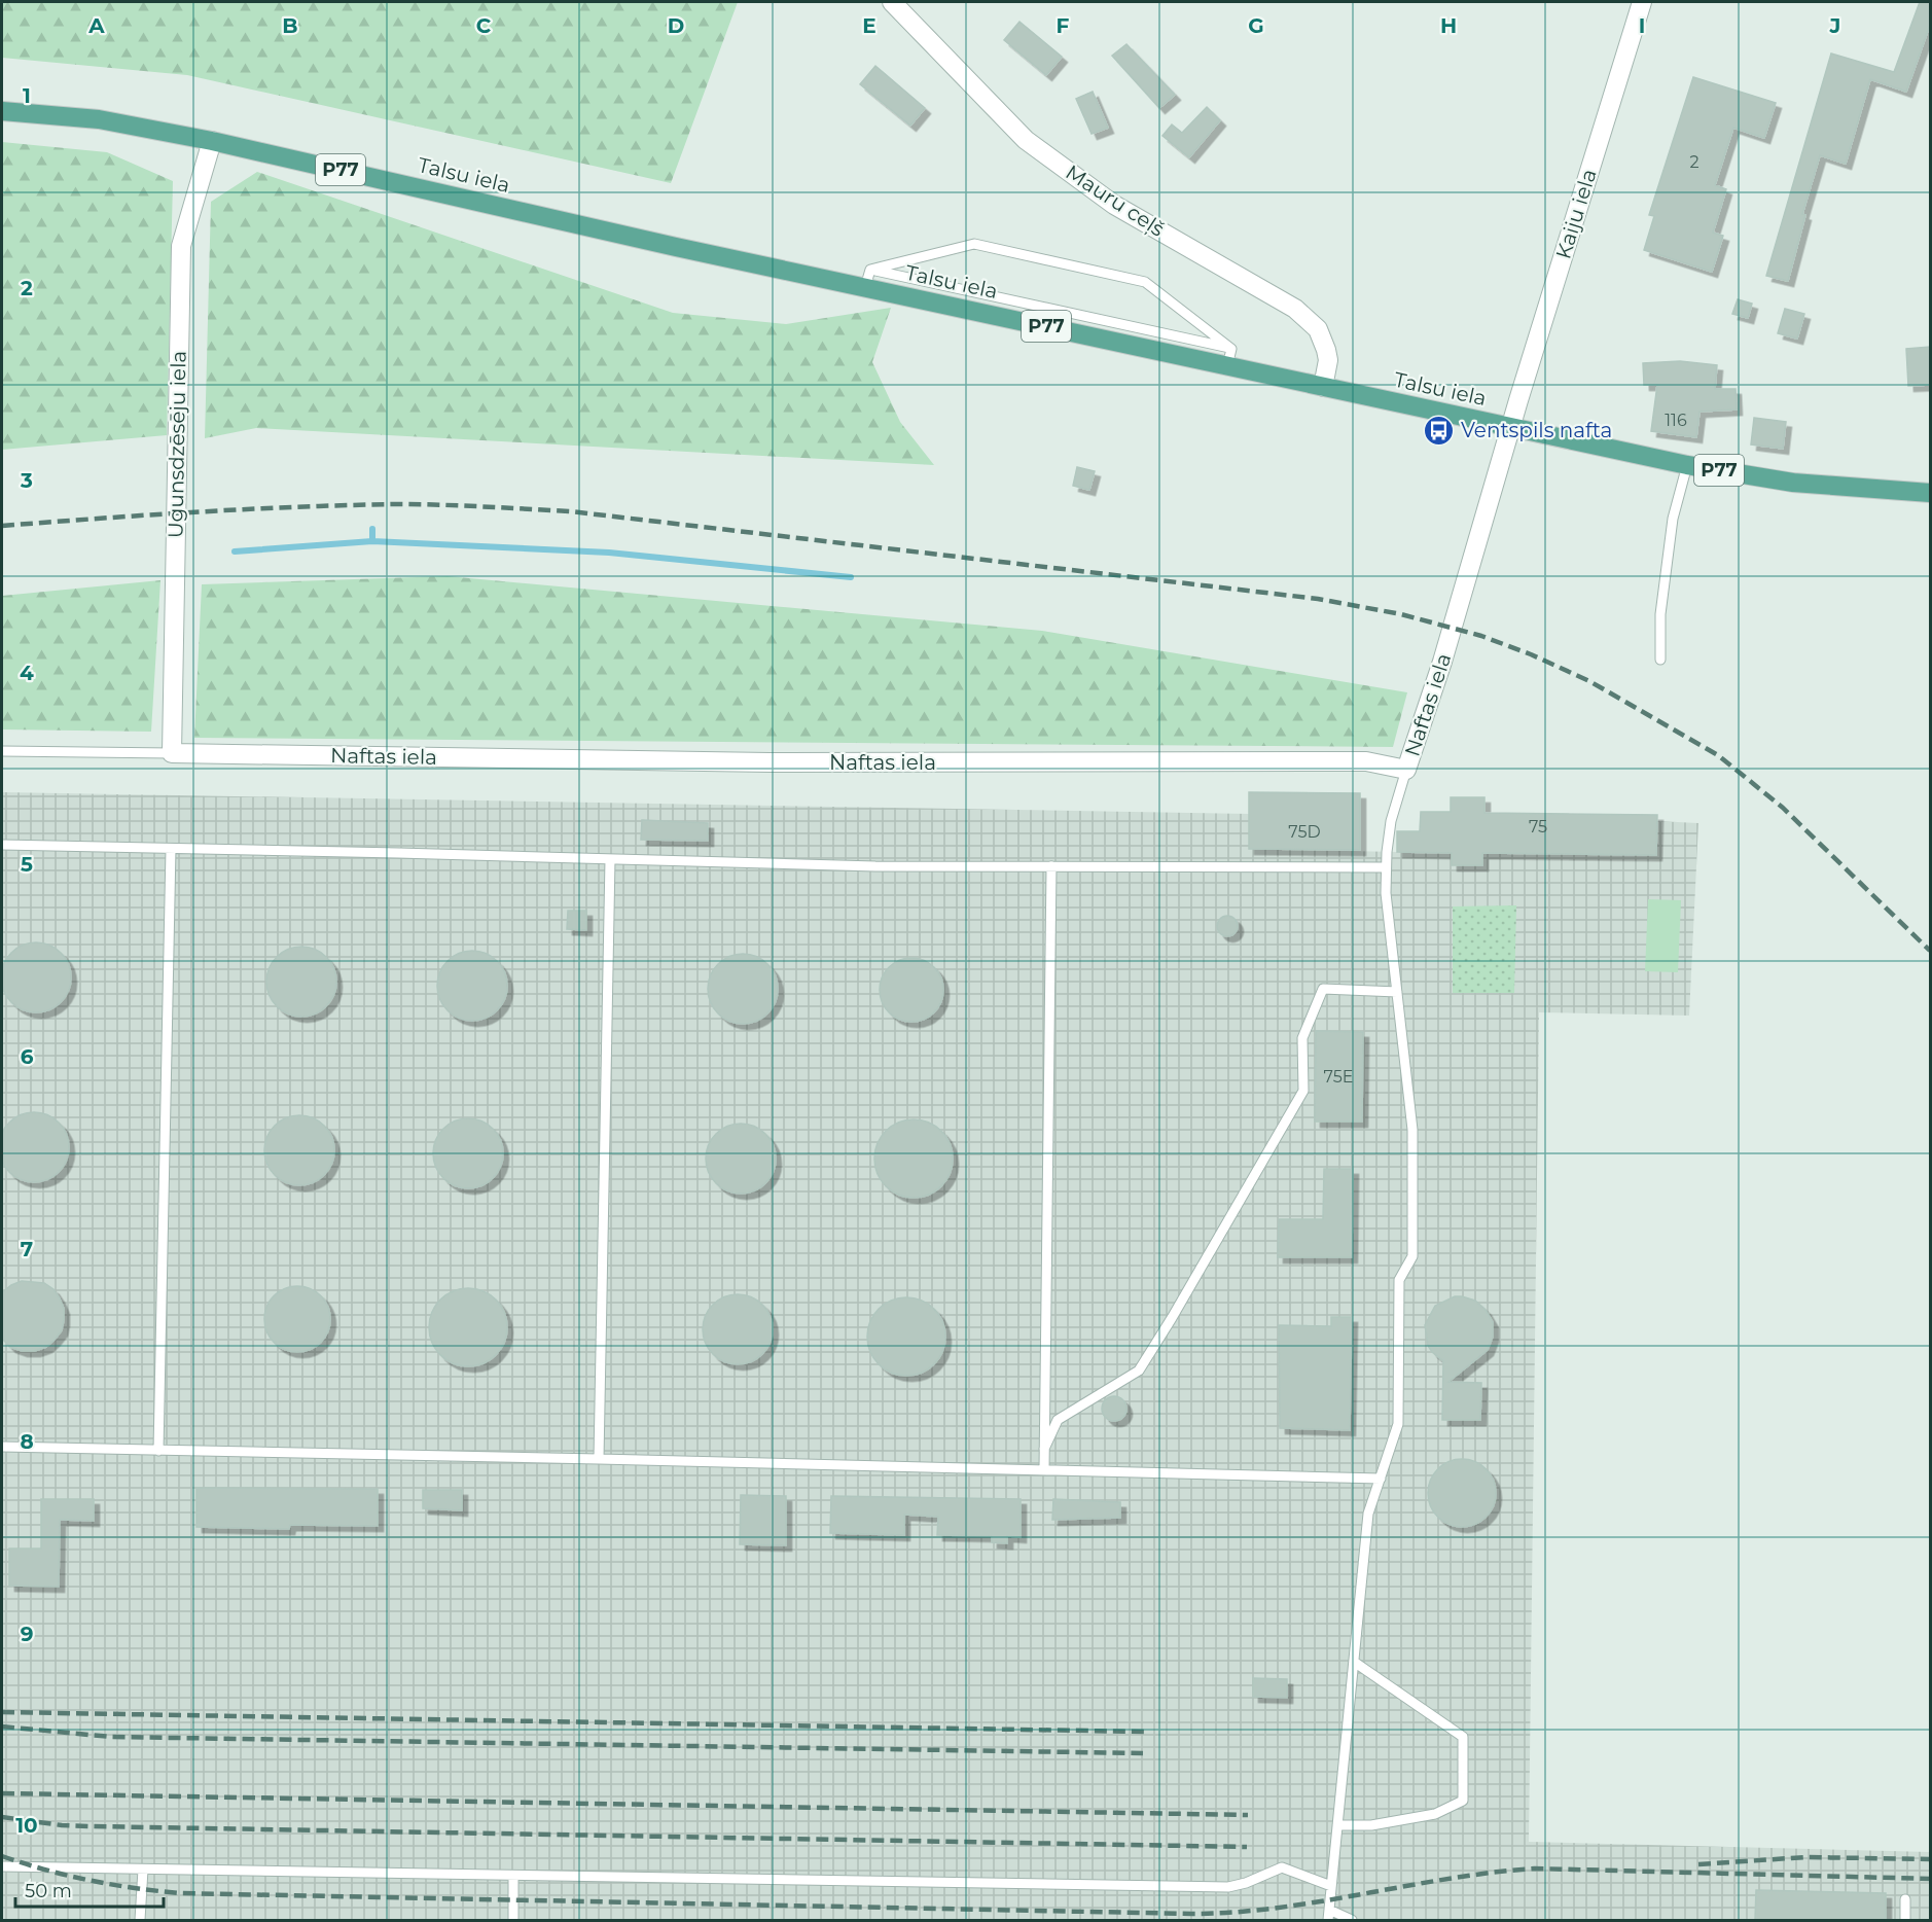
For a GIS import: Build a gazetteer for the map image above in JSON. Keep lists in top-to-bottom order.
{
  "streets": {
    "main road": ["P77", "Talsu iela"],
    "street": [
      "Mauru ceļš",
      "Kaiju iela",
      "Ugunsdzēsēju iela",
      "Naftas iela"
    ]
  },
  "crossings": [
    ["Talsu iela", "Mauru ceļš"],
    ["Talsu iela", "Kaiju iela"],
    ["Talsu iela", "Ugunsdzēsēju iela"],
    ["Talsu iela", "Naftas iela"],
    ["Kaiju iela", "Naftas iela"],
    ["Ugunsdzēsēju iela", "Naftas iela"]
  ],
  "places": {
    "bus stop": ["Ventspils nafta"]
  },
  "house_numbers": [
    "2",
    "116",
    "75",
    "75D",
    "75E"
  ],
  "scale_bar": "50 m",
  "grid": {
    "columns": [
      "A",
      "B",
      "C",
      "D",
      "E",
      "F",
      "G",
      "H",
      "I",
      "J"
    ],
    "rows": [
      "1",
      "2",
      "3",
      "4",
      "5",
      "6",
      "7",
      "8",
      "9",
      "10"
    ]
  }
}
